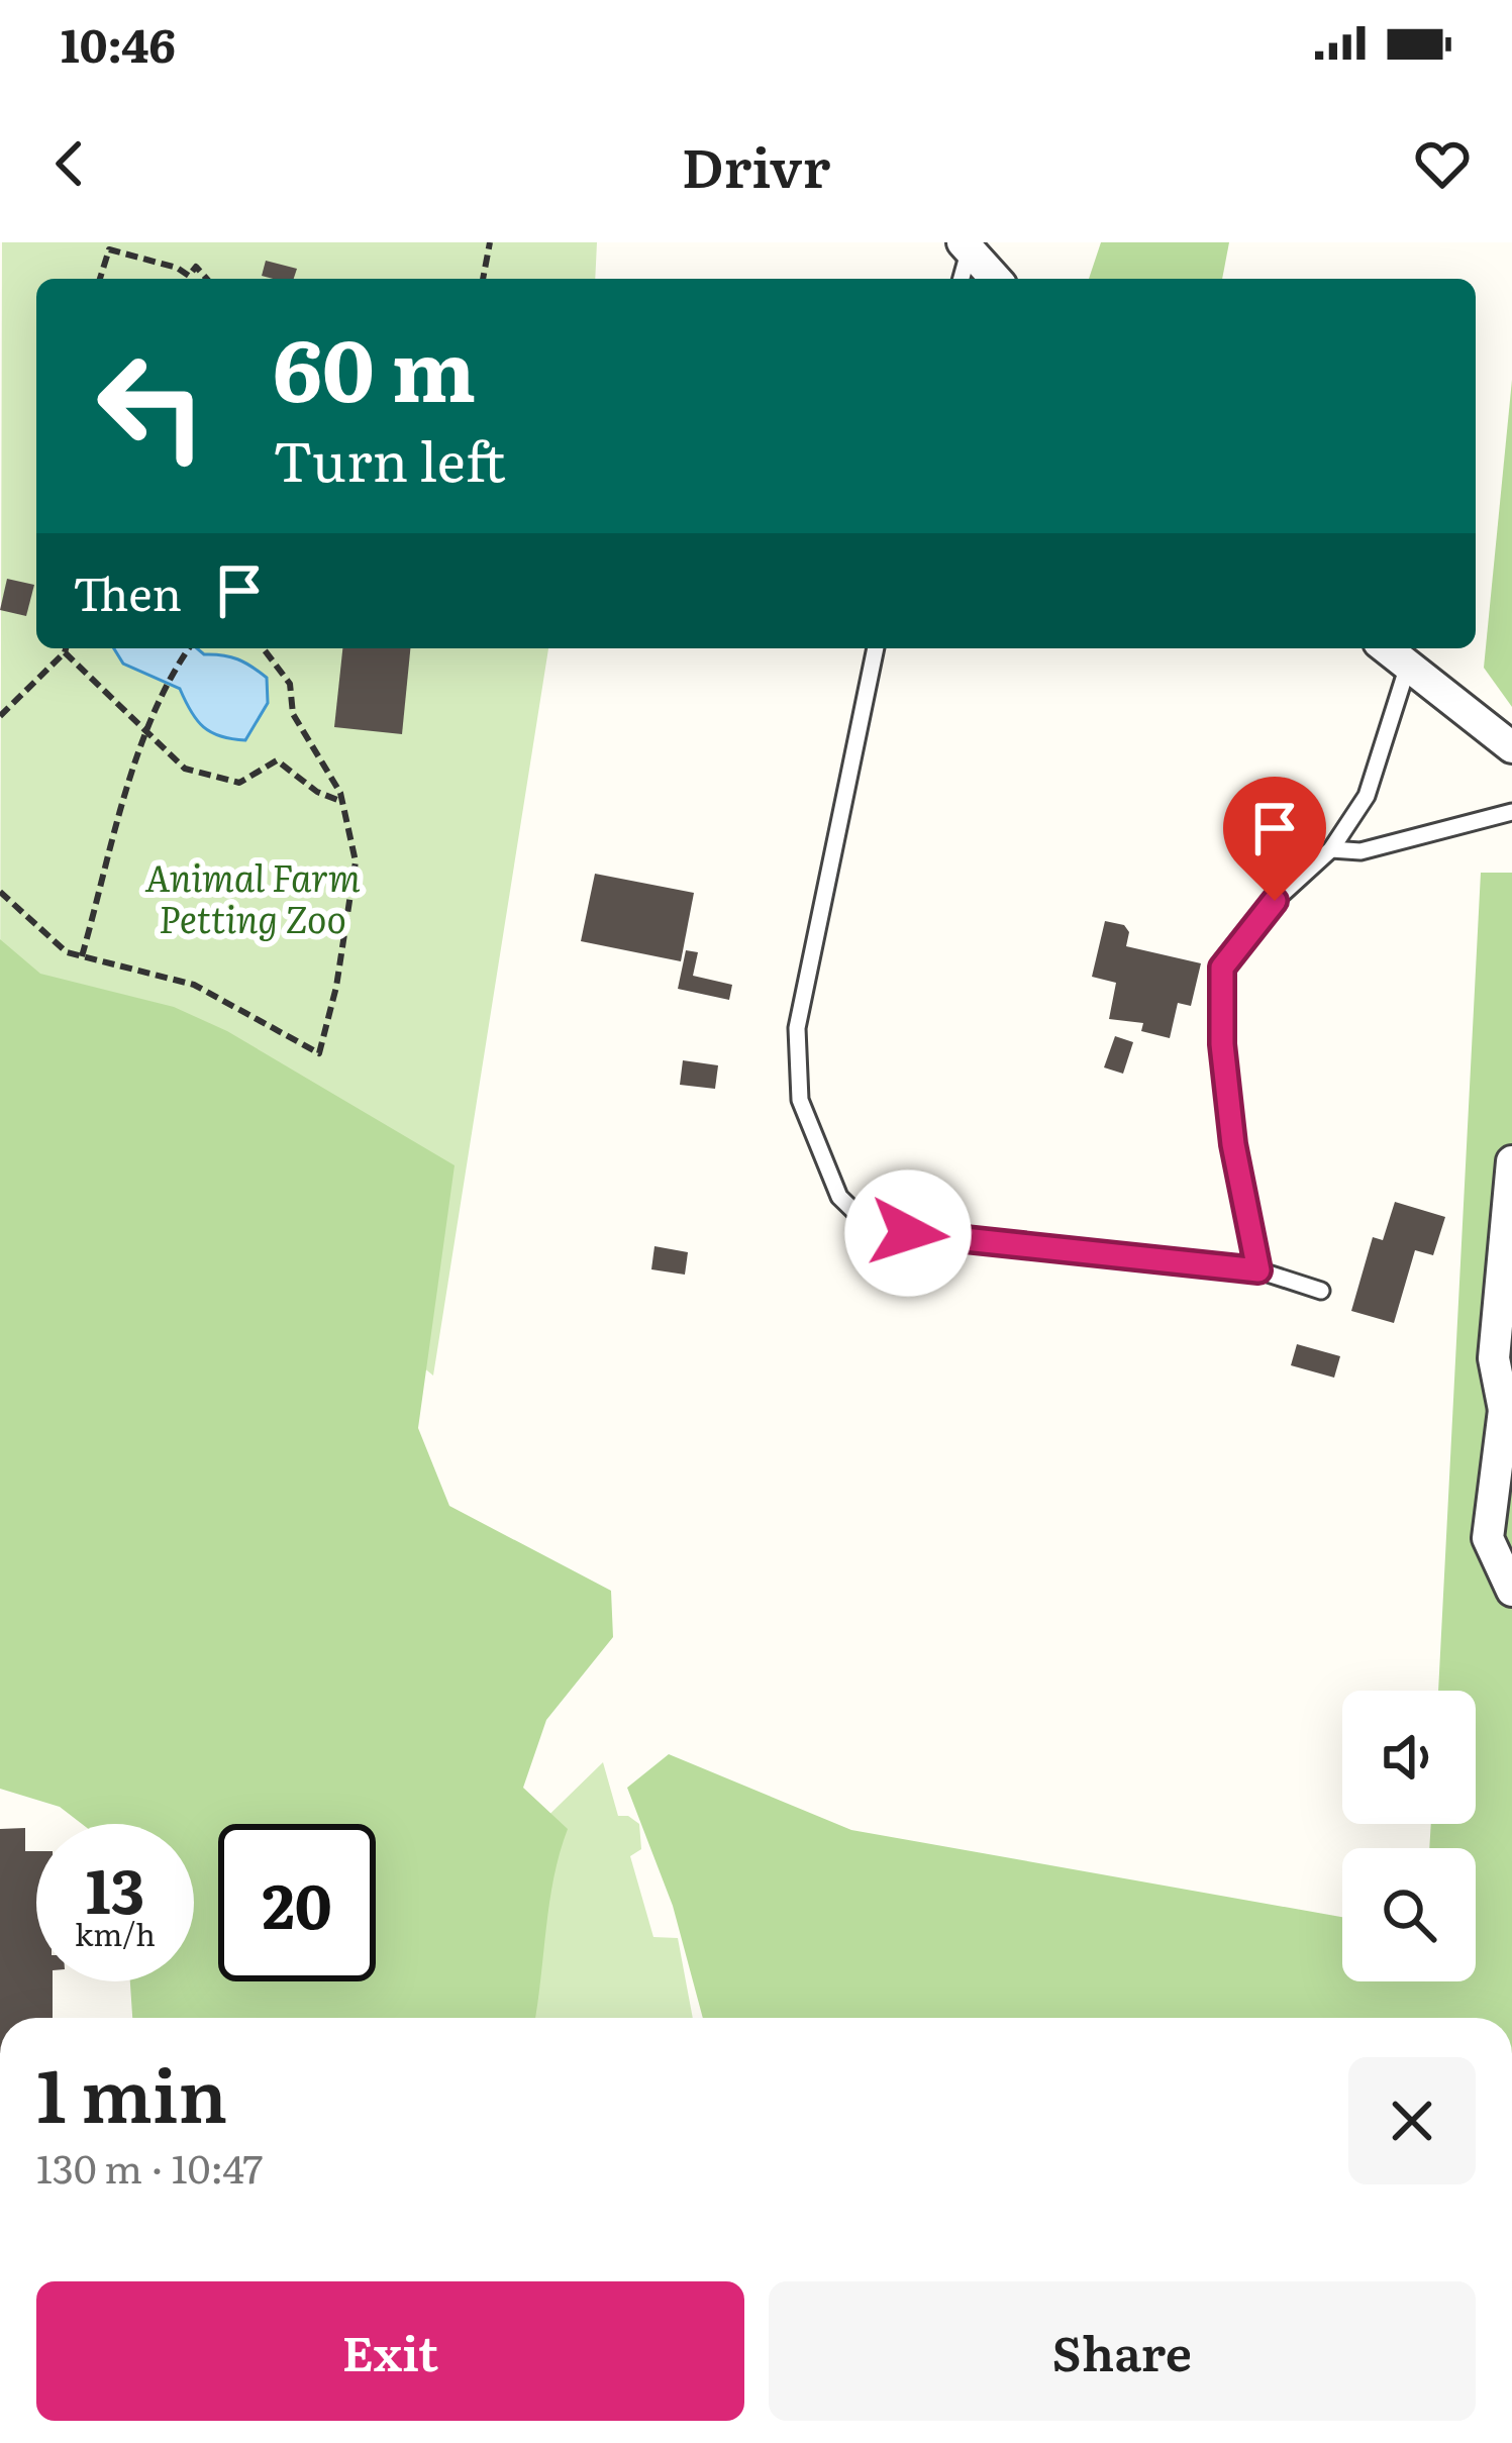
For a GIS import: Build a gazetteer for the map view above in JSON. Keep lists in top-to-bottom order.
{
  "parks": ["Animal Farm Petting Zoo"],
  "page": {
    "status": "10:46",
    "header": "Drivr",
    "turn": ["60 m", "Turn left"],
    "then": "Then",
    "speed": "13 km/h",
    "limit": "20",
    "heading": ["1 min", "130 m · 10:47"],
    "buttons": ["Exit", "Share"]
  }
}
